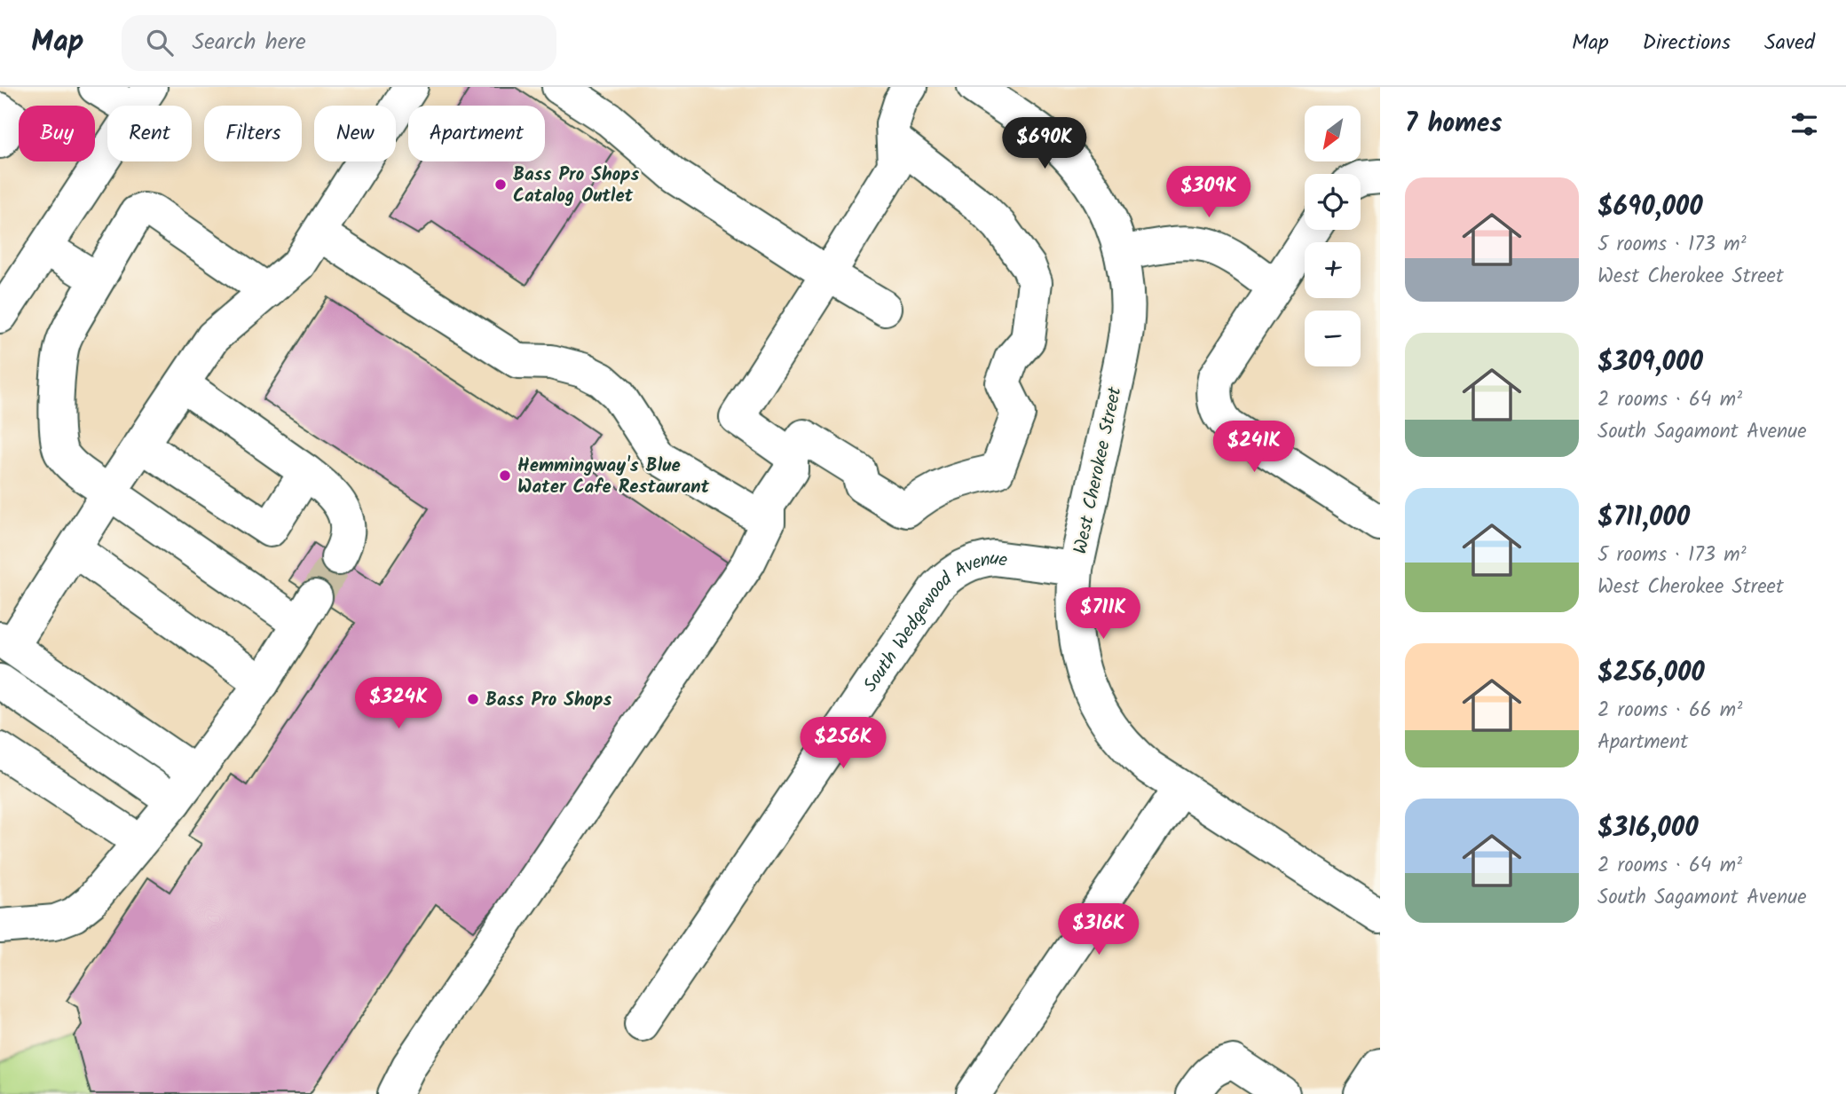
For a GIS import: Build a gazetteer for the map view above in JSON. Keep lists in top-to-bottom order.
{
  "streets": {
    "street": ["West Cherokee Street", "South Wedgewood Avenue"]
  },
  "crossings": [
    ["West Cherokee Street", "South Wedgewood Avenue"]
  ],
  "places": ["Bass Pro Shops Catalog Outlet", "Hemmingway's Blue Water Cafe Restaurant", "Bass Pro Shops"],
  "north": "bottom left",
  "page": {
    "header": "Map",
    "search": "Search here",
    "nav": ["Map", "Directions", "Saved"],
    "heading": "7 homes",
    "map_buttons": ["+", "−"],
    "chip": [
      "Buy",
      "Rent",
      "Filters",
      "New",
      "Apartment"
    ],
    "price": [
      "$690K",
      "$309K",
      "$241K",
      "$711K",
      "$324K",
      "$256K",
      "$316K"
    ],
    "list": [
      {
        "name": "$690,000",
        "note": "5 rooms · 173 m² · West Cherokee Street"
      },
      {
        "name": "$309,000",
        "note": "2 rooms · 64 m² · South Sagamont Avenue"
      },
      {
        "name": "$711,000",
        "note": "5 rooms · 173 m² · West Cherokee Street"
      },
      {
        "name": "$256,000",
        "note": "2 rooms · 66 m² · Apartment"
      },
      {
        "name": "$316,000",
        "note": "2 rooms · 64 m² · South Sagamont Avenue"
      }
    ]
  }
}
